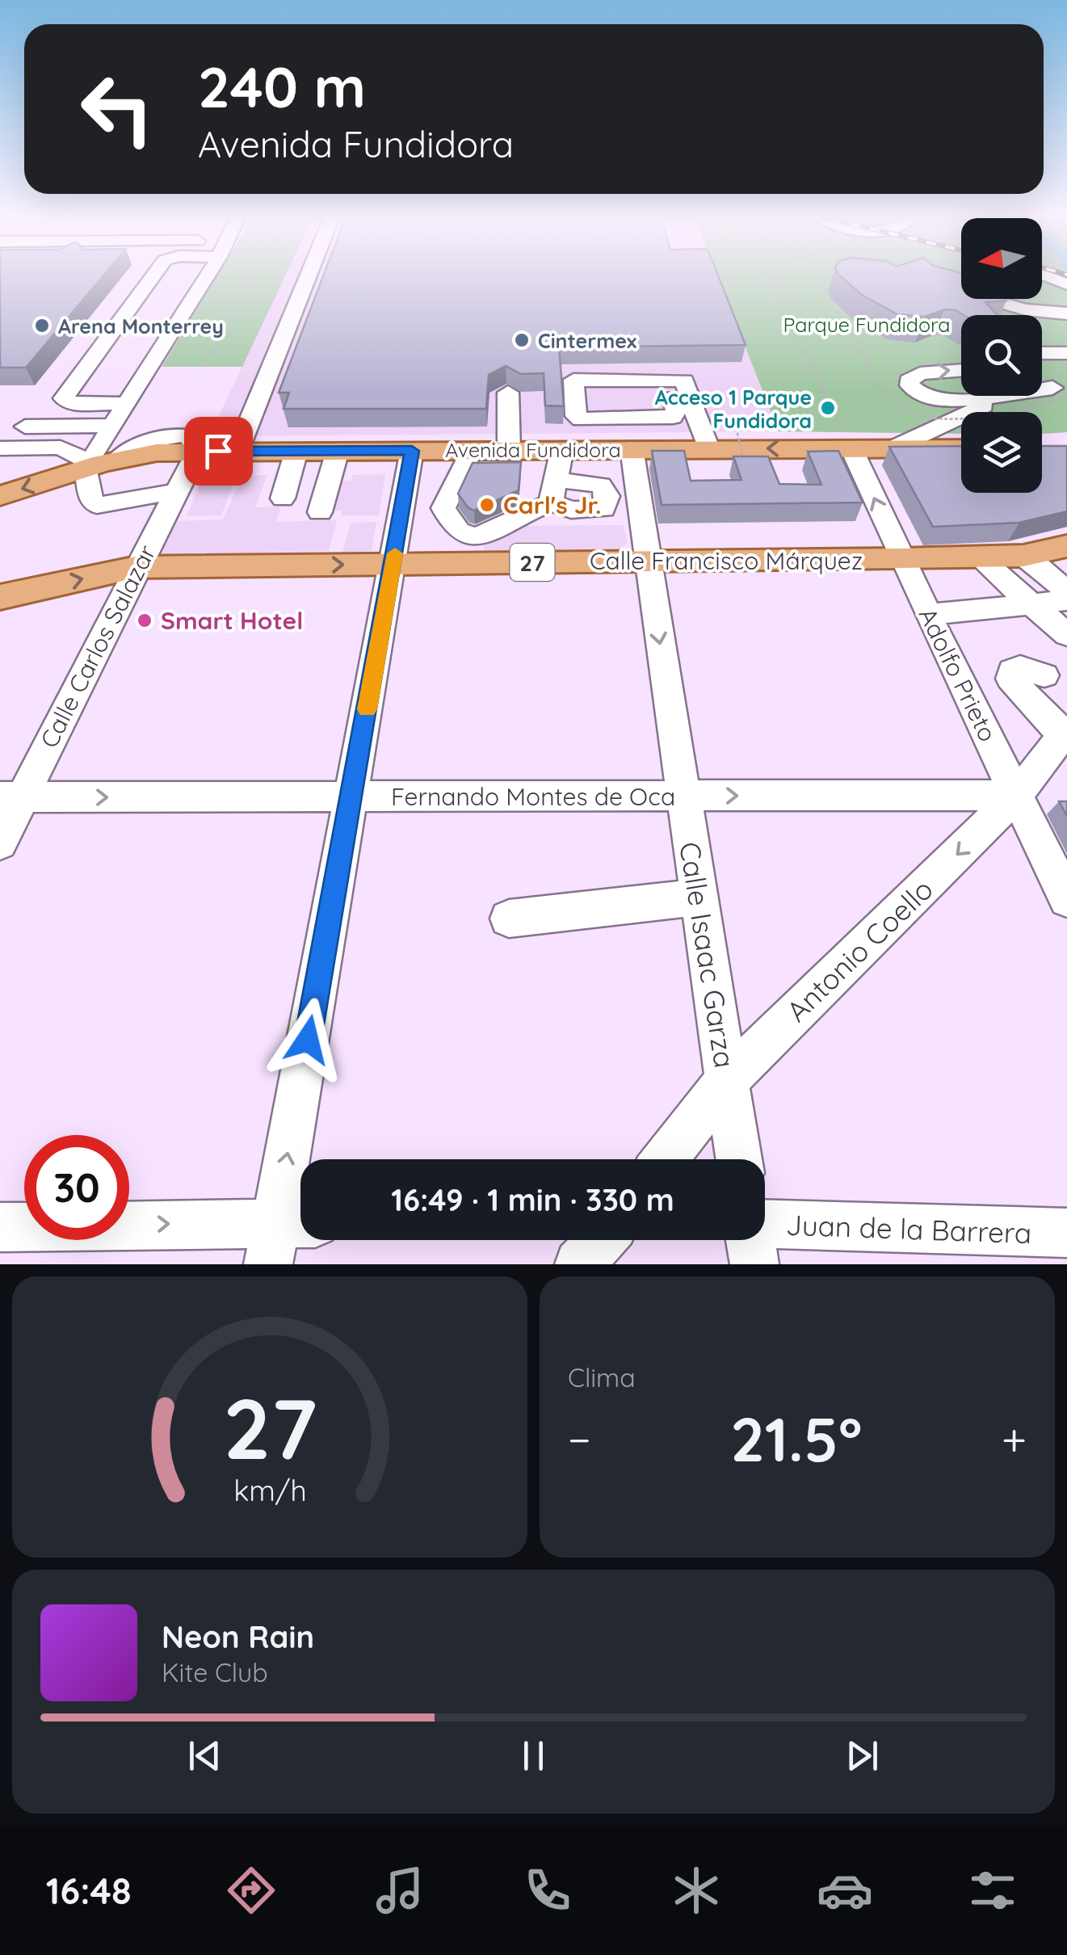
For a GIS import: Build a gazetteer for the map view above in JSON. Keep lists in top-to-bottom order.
{
  "streets": {
    "main road": ["Avenida Fundidora", "Calle Francisco Márquez", "27"],
    "street": [
      "Calle Carlos Salazar",
      "Adolfo Prieto",
      "Fernando Montes de Oca",
      "Antonio Coello",
      "Calle Isaac Garza",
      "Juan de la Barrera"
    ]
  },
  "crossings": [
    ["Avenida Fundidora", "Calle Carlos Salazar"],
    ["Avenida Fundidora", "Adolfo Prieto"],
    ["Avenida Fundidora", "Calle Isaac Garza"],
    ["Calle Francisco Márquez", "Calle Carlos Salazar"],
    ["Calle Francisco Márquez", "Adolfo Prieto"],
    ["Calle Francisco Márquez", "Calle Isaac Garza"],
    ["Calle Carlos Salazar", "Fernando Montes de Oca"],
    ["Adolfo Prieto", "Fernando Montes de Oca"],
    ["Adolfo Prieto", "Antonio Coello"],
    ["Fernando Montes de Oca", "Antonio Coello"],
    ["Fernando Montes de Oca", "Calle Isaac Garza"],
    ["Antonio Coello", "Calle Isaac Garza"]
  ],
  "one_way": ["Calle Francisco Márquez", "Fernando Montes de Oca", "Antonio Coello"],
  "parks": ["Parque Fundidora"],
  "places": [
    "Arena Monterrey",
    "Cintermex",
    "Acceso 1 Parque Fundidora",
    "Carl's Jr.",
    "Smart Hotel"
  ],
  "north": "left",
  "page": {
    "turn": ["240 m", "Avenida Fundidora"],
    "limit": "30",
    "trip": "16:49 · 1 min · 330 m",
    "tile": "Clima",
    "heat": ["−", "21.5°", "+"],
    "song": ["Neon Rain", "Kite Club"],
    "tabs": "16:48",
    "gauge": ["27", "km/h"]
  }
}
